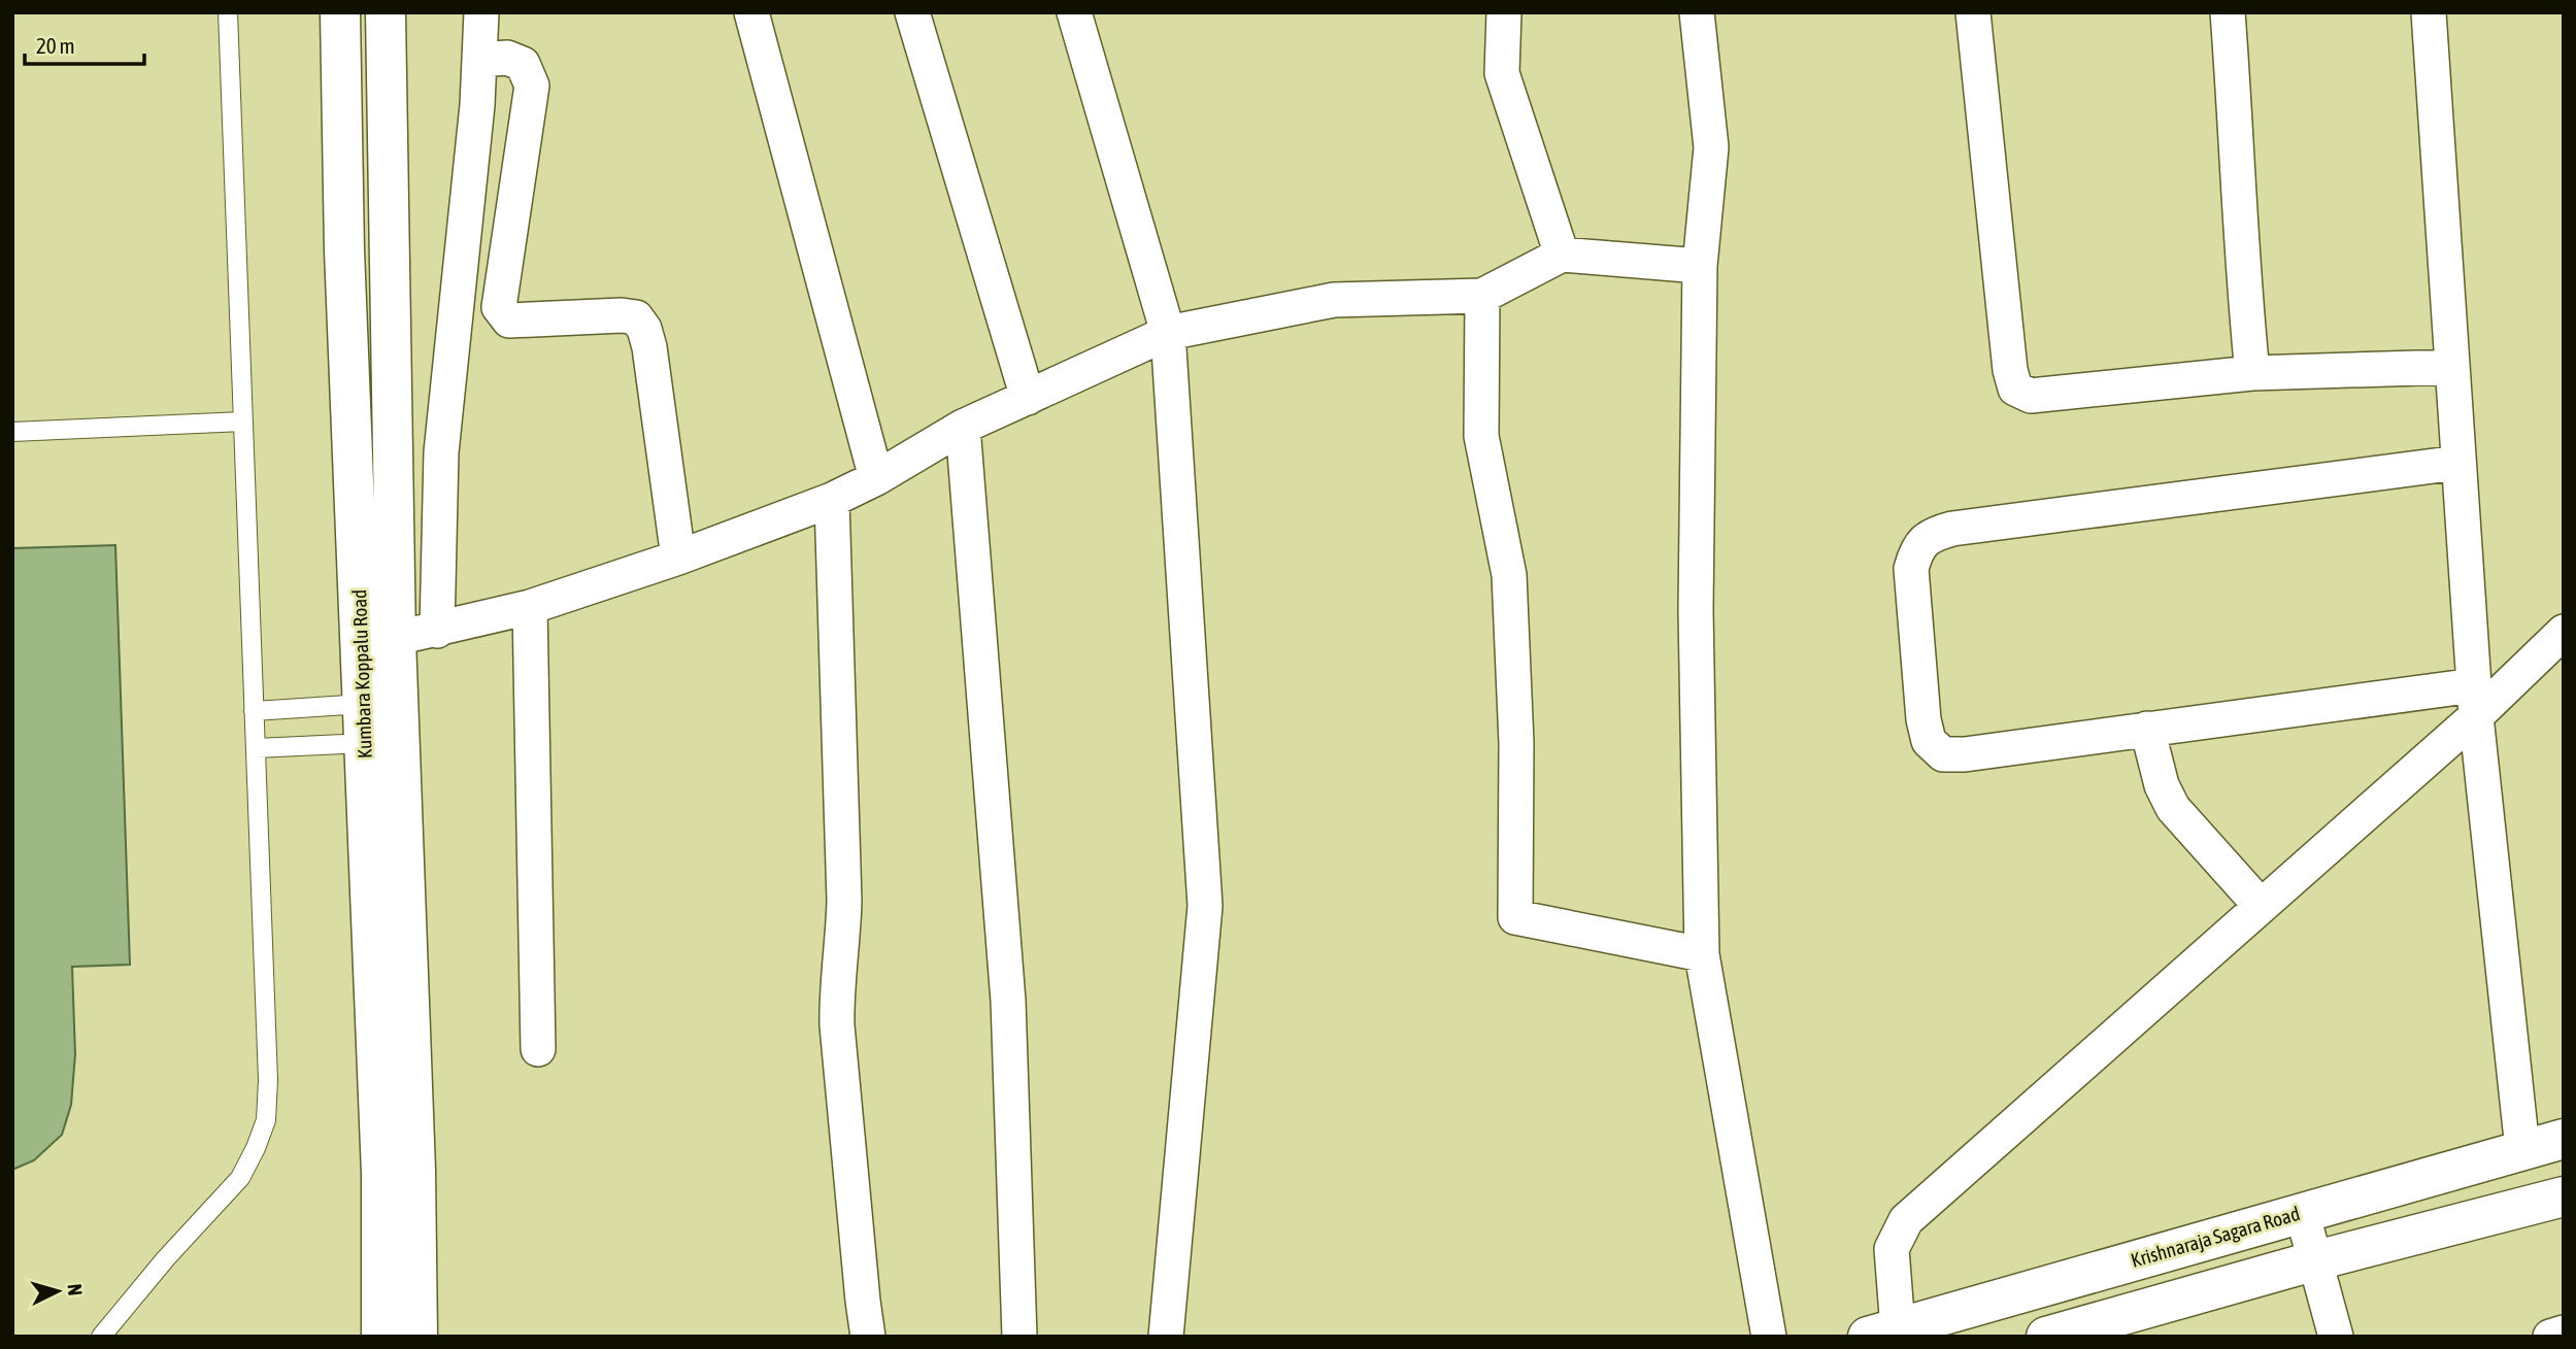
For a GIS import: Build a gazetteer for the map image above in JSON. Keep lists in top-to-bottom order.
{
  "streets": {
    "street": ["Kumbara Koppalu Road", "Krishnaraja Sagara Road"]
  },
  "scale_bar": "20 m",
  "north": "right"
}
